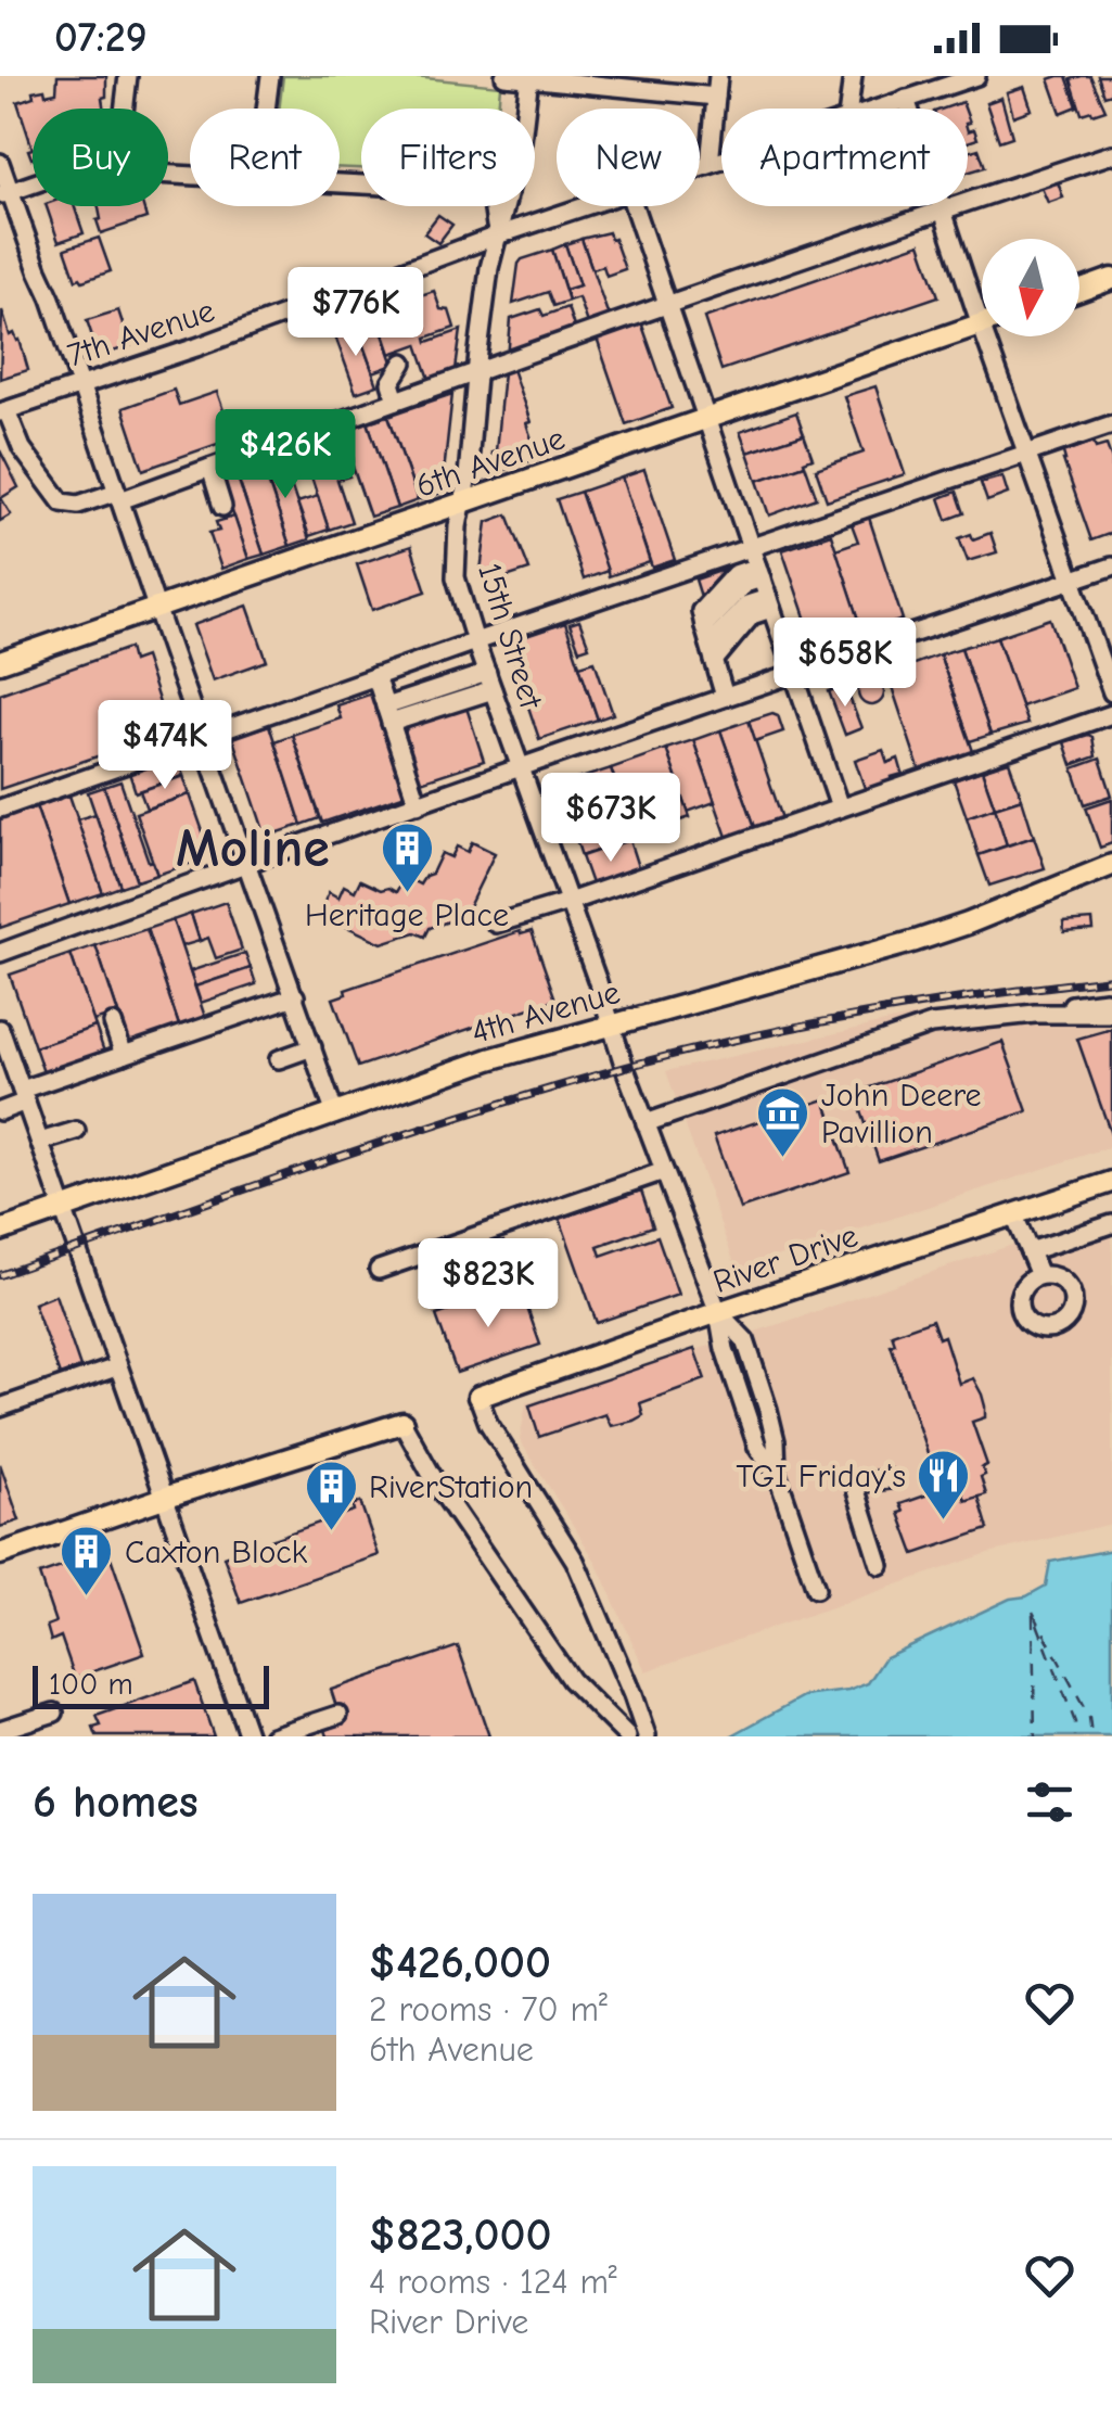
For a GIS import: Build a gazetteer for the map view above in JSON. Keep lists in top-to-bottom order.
{
  "streets": {
    "main road": ["6th Avenue", "4th Avenue", "River Drive"],
    "street": ["7th Avenue", "15th Street"]
  },
  "crossings": [
    ["7th Avenue", "15th Street"],
    ["6th Avenue", "15th Street"],
    ["15th Street", "4th Avenue"],
    ["15th Street", "River Drive"]
  ],
  "districts": ["Moline"],
  "places": {
    "building": ["Heritage Place", "RiverStation", "Caxton Block"],
    "museum": ["John Deere Pavillion"],
    "restaurant": ["TGI Friday's"]
  },
  "scale_bar": "100 m",
  "north": "bottom",
  "page": {
    "status": "07:29",
    "chip": [
      "Buy",
      "Rent",
      "Filters",
      "New",
      "Apartment"
    ],
    "price": [
      "$776K",
      "$426K",
      "$658K",
      "$474K",
      "$673K",
      "$823K"
    ],
    "scale": "100 m",
    "heading": "6 homes",
    "list": [
      {
        "name": "$426,000",
        "note": "2 rooms · 70 m² · 6th Avenue"
      },
      {
        "name": "$823,000",
        "note": "4 rooms · 124 m² · River Drive"
      }
    ]
  }
}
